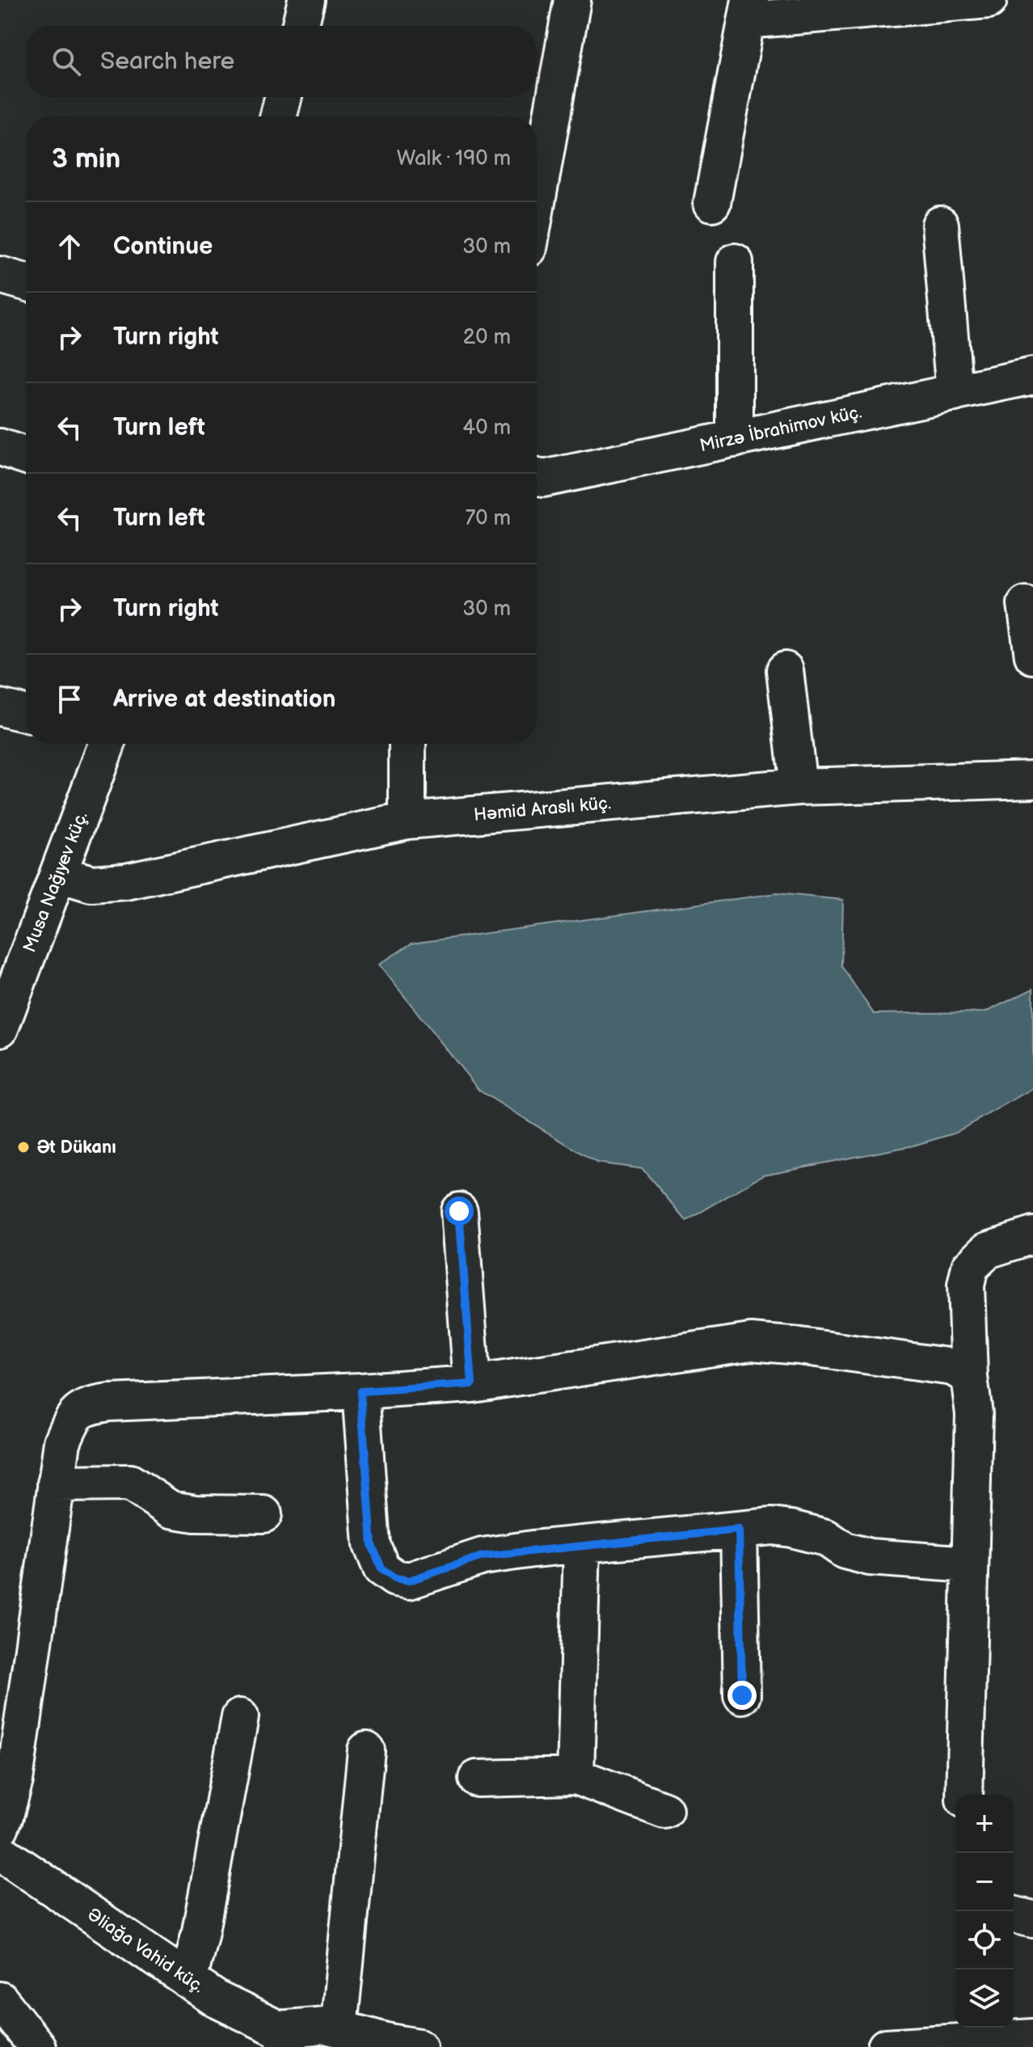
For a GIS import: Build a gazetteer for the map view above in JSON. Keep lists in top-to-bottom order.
{
  "streets": {
    "street": [
      "Mirzə İbrahimov küç.",
      "Həmid Araslı küç.",
      "Musa Nağıyev küç.",
      "Əliağa Vahid küç."
    ]
  },
  "crossings": [
    ["Həmid Araslı küç.", "Musa Nağıyev küç."]
  ],
  "places": ["Ət Dükanı"],
  "page": {
    "search": "Search here",
    "heading": ["3 min", "Walk · 190 m"],
    "list": [
      ["Continue", "30 m"],
      ["Turn right", "20 m"],
      ["Turn left", "40 m"],
      ["Turn left", "70 m"],
      ["Turn right", "30 m"],
      "Arrive at destination"
    ],
    "map_buttons": ["+", "−"]
  }
}
